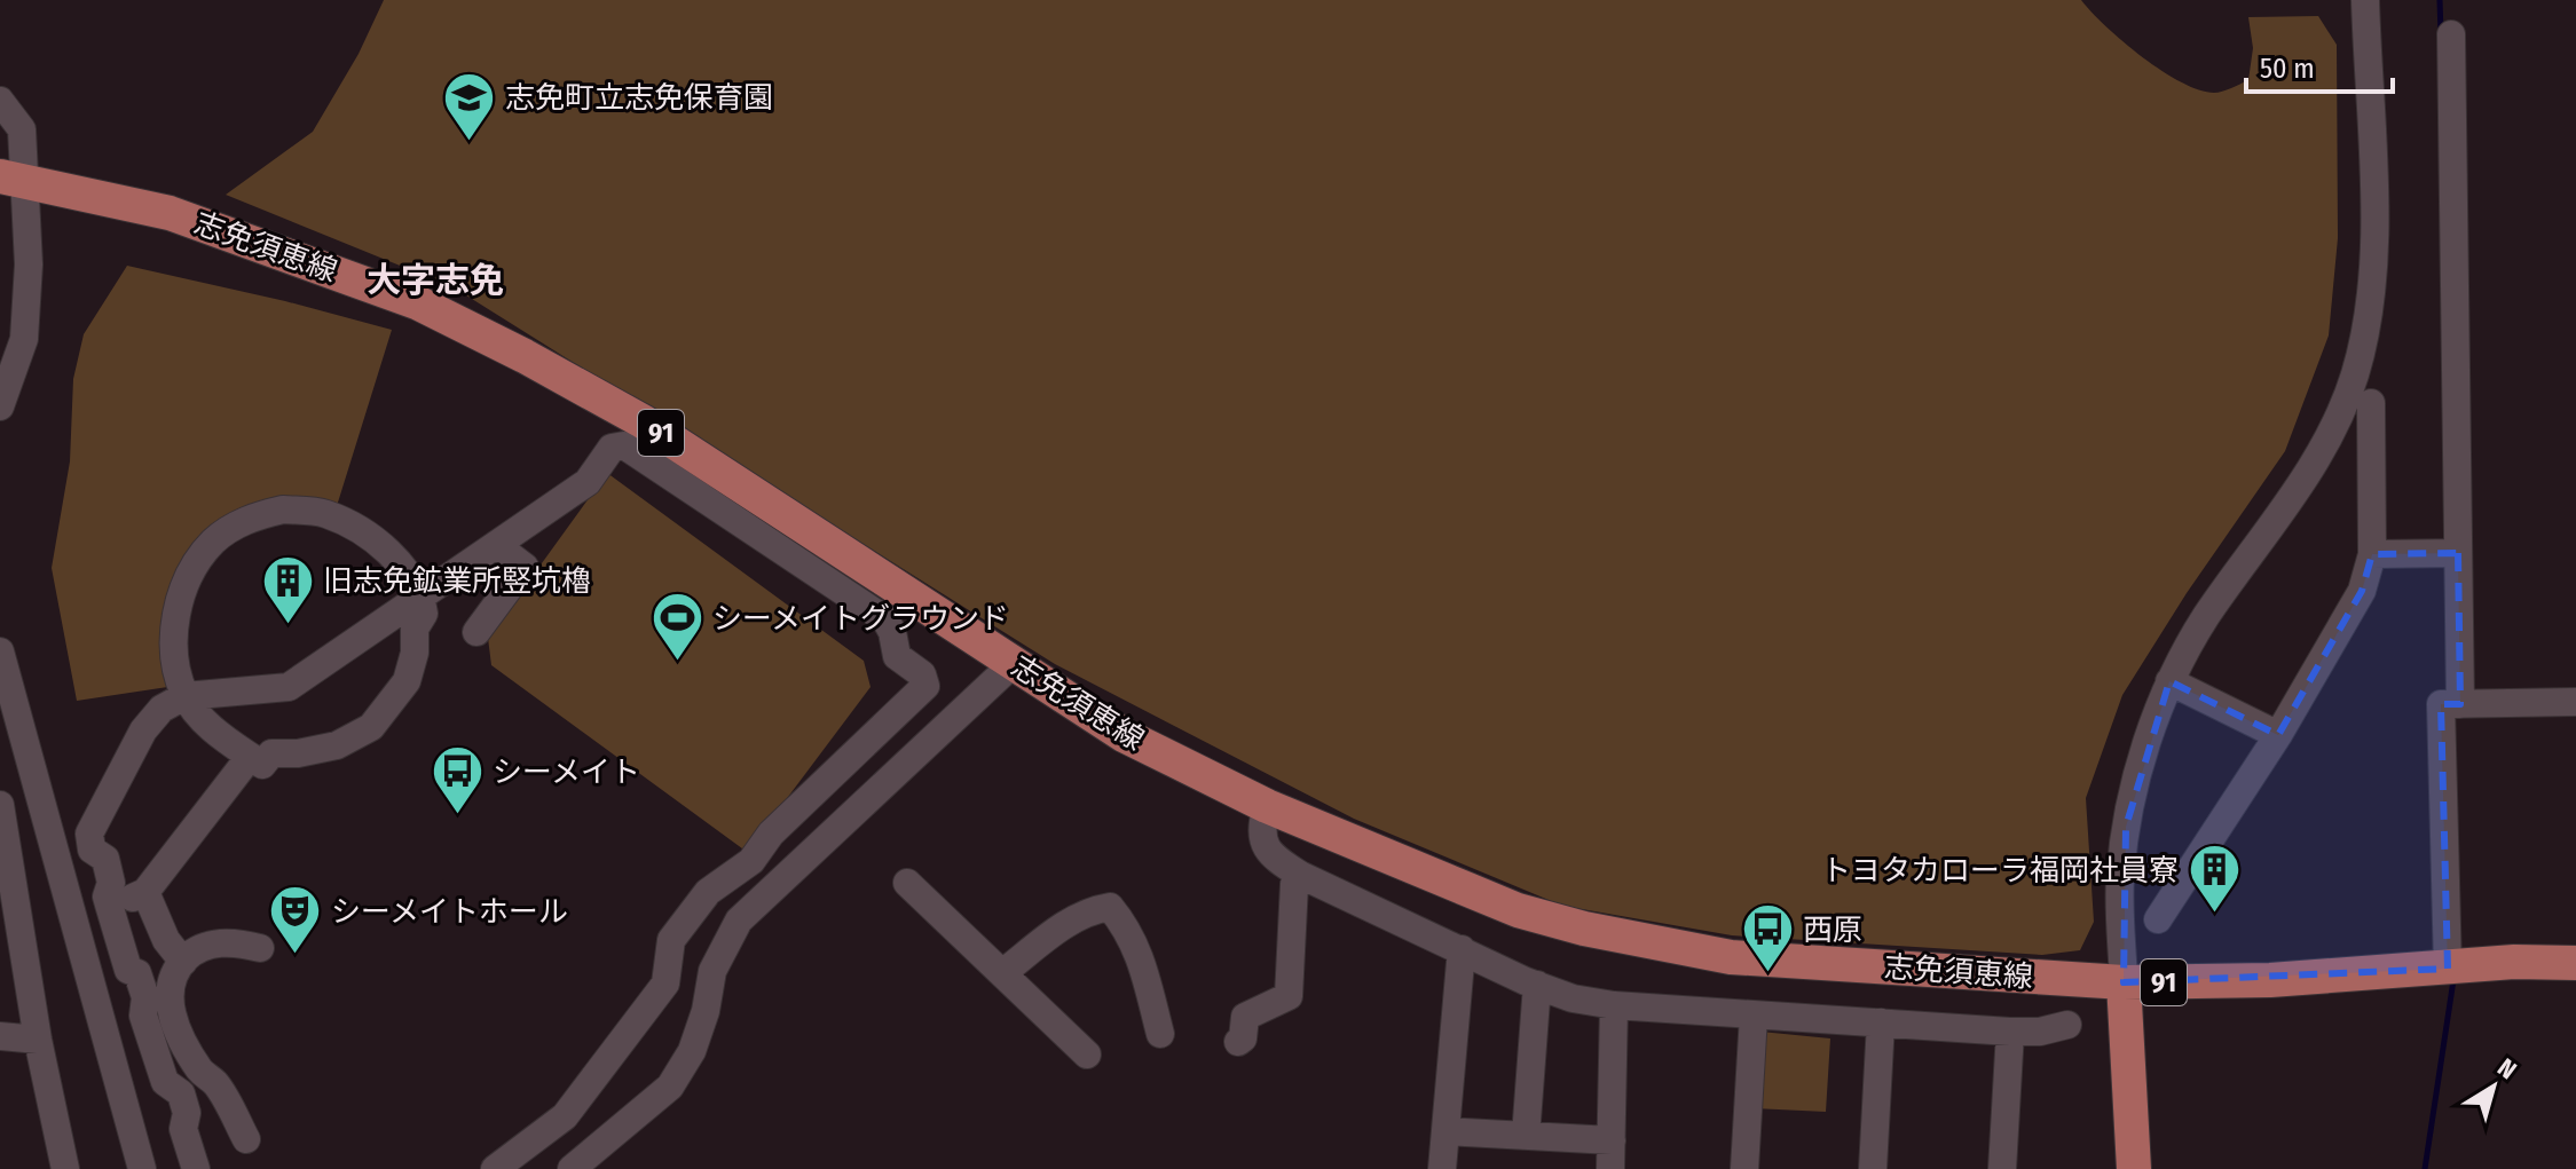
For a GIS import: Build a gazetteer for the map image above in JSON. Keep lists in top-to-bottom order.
{
  "streets": {
    "main road": ["志免須恵線", "91"]
  },
  "crossings": [
    ["志免須恵線", "91"]
  ],
  "districts": ["大字志免"],
  "places": {
    "school or university": ["志免町立志免保育園"],
    "building": ["旧志免鉱業所竪坑櫓", "トヨタカローラ福岡社員寮"],
    "sports": ["シーメイトグラウンド"],
    "bus stop": ["シーメイト", "西原"],
    "theatre": ["シーメイトホール"]
  },
  "scale_bar": "50 m",
  "north": "top right"
}
